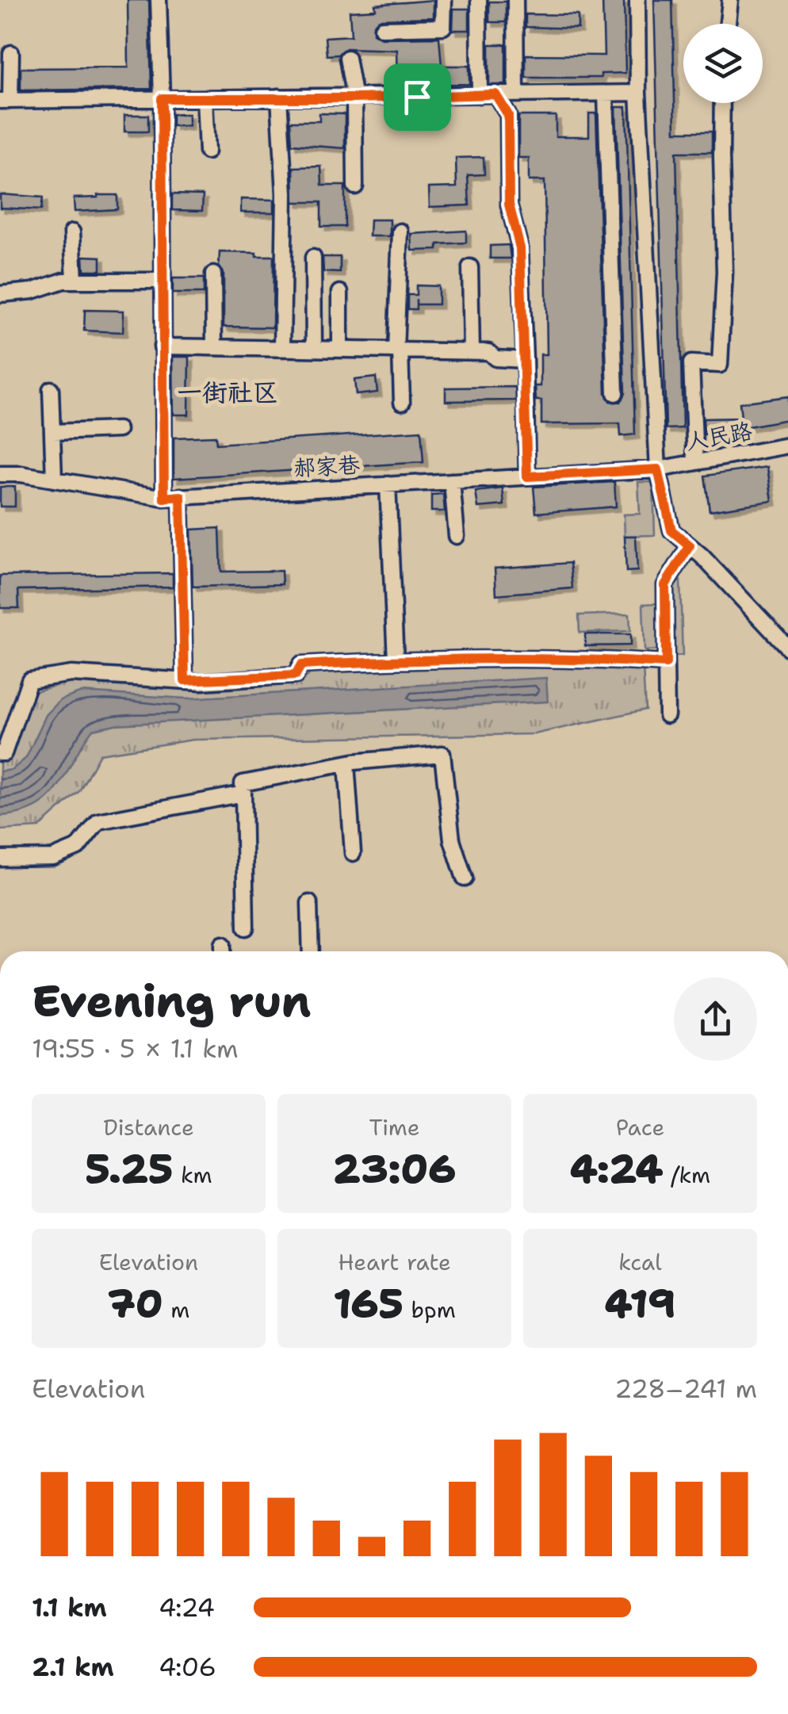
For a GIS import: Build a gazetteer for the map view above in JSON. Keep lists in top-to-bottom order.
{
  "streets": {
    "street": ["人民路", "郝家巷"]
  },
  "crossings": [
    ["人民路", "郝家巷"]
  ],
  "districts": ["一街社区"],
  "page": {
    "heading": ["Evening run", "19:55 · 5 × 1.1 km"],
    "stats": [
      ["Distance", "5.25 km"],
      ["Time", "23:06"],
      ["Pace", "4:24 /km"],
      ["Elevation", "70 m"],
      ["Heart rate", "165 bpm"],
      ["kcal", "419"]
    ],
    "chart": ["Elevation", "228–241 m"],
    "list": [
      {
        "name": "1.1 km",
        "note": "4:24"
      },
      {
        "name": "2.1 km",
        "note": "4:06"
      }
    ]
  }
}
